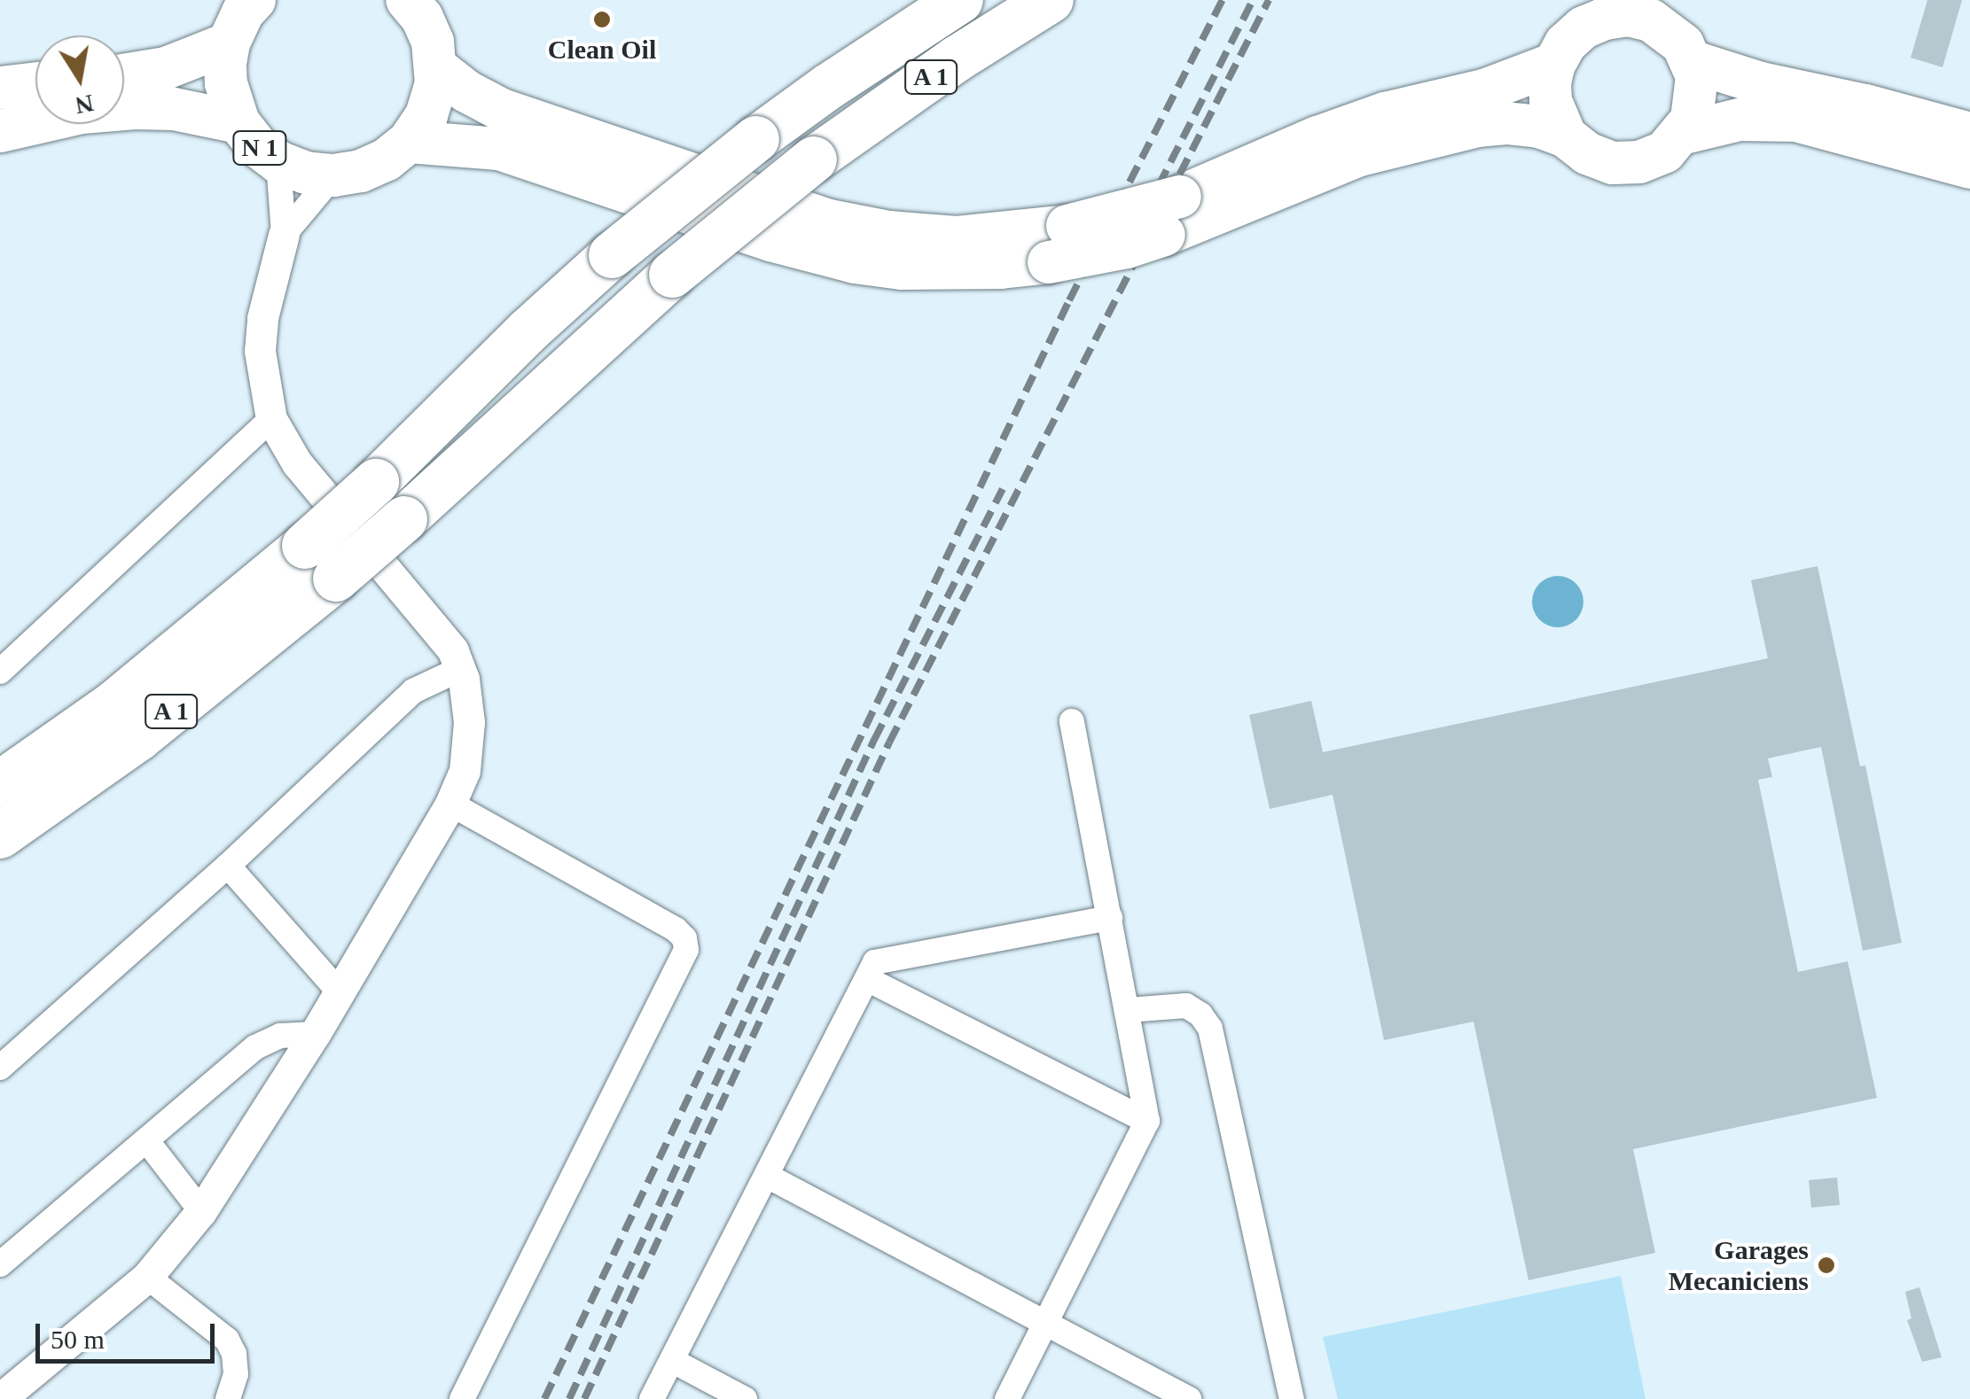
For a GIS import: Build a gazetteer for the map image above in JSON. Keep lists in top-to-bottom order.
{
  "streets": {
    "highway": ["A 1", "N 1"]
  },
  "places": ["Clean Oil", "Garages Mecaniciens"],
  "scale_bar": "50 m",
  "north": "bottom"
}
